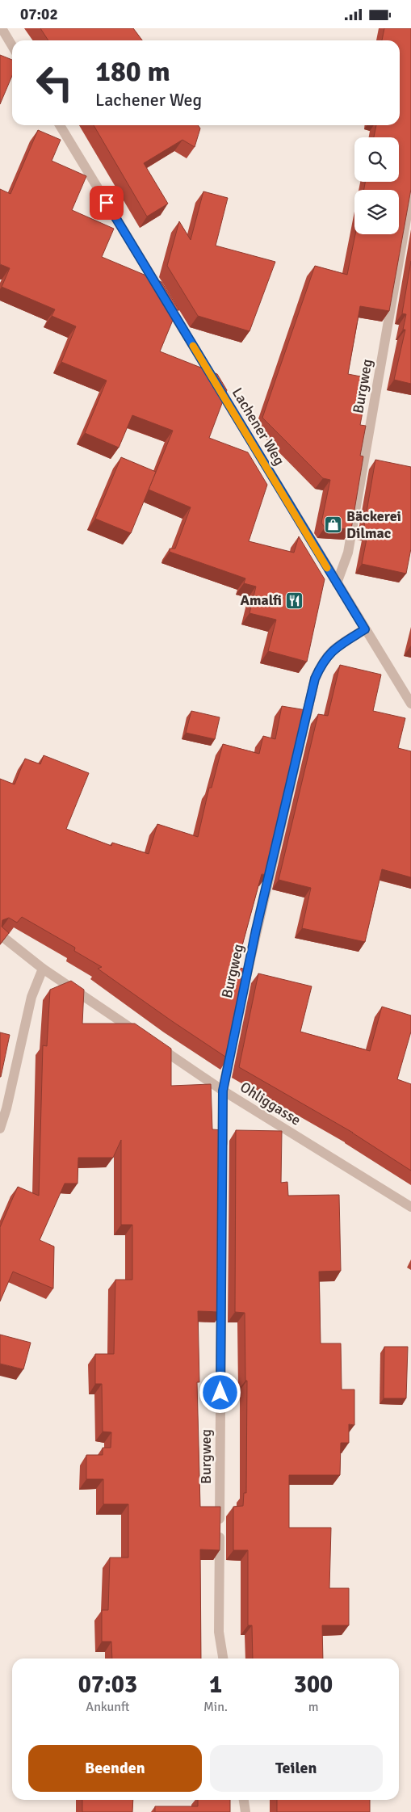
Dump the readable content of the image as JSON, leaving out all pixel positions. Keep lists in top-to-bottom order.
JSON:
{
  "streets": {
    "street": ["Burgweg", "Lachener Weg", "Ohliggasse"]
  },
  "crossings": [
    ["Burgweg", "Lachener Weg"],
    ["Burgweg", "Ohliggasse"]
  ],
  "places": {
    "shop": ["Bäckerei Dilmac"],
    "restaurant": ["Amalfi"]
  },
  "page": {
    "status": "07:02",
    "turn": ["180 m", "Lachener Weg"],
    "eta": [
      "07:03",
      "Ankunft",
      "1",
      "Min.",
      "300",
      "m"
    ],
    "buttons": ["Beenden", "Teilen"]
  }
}
